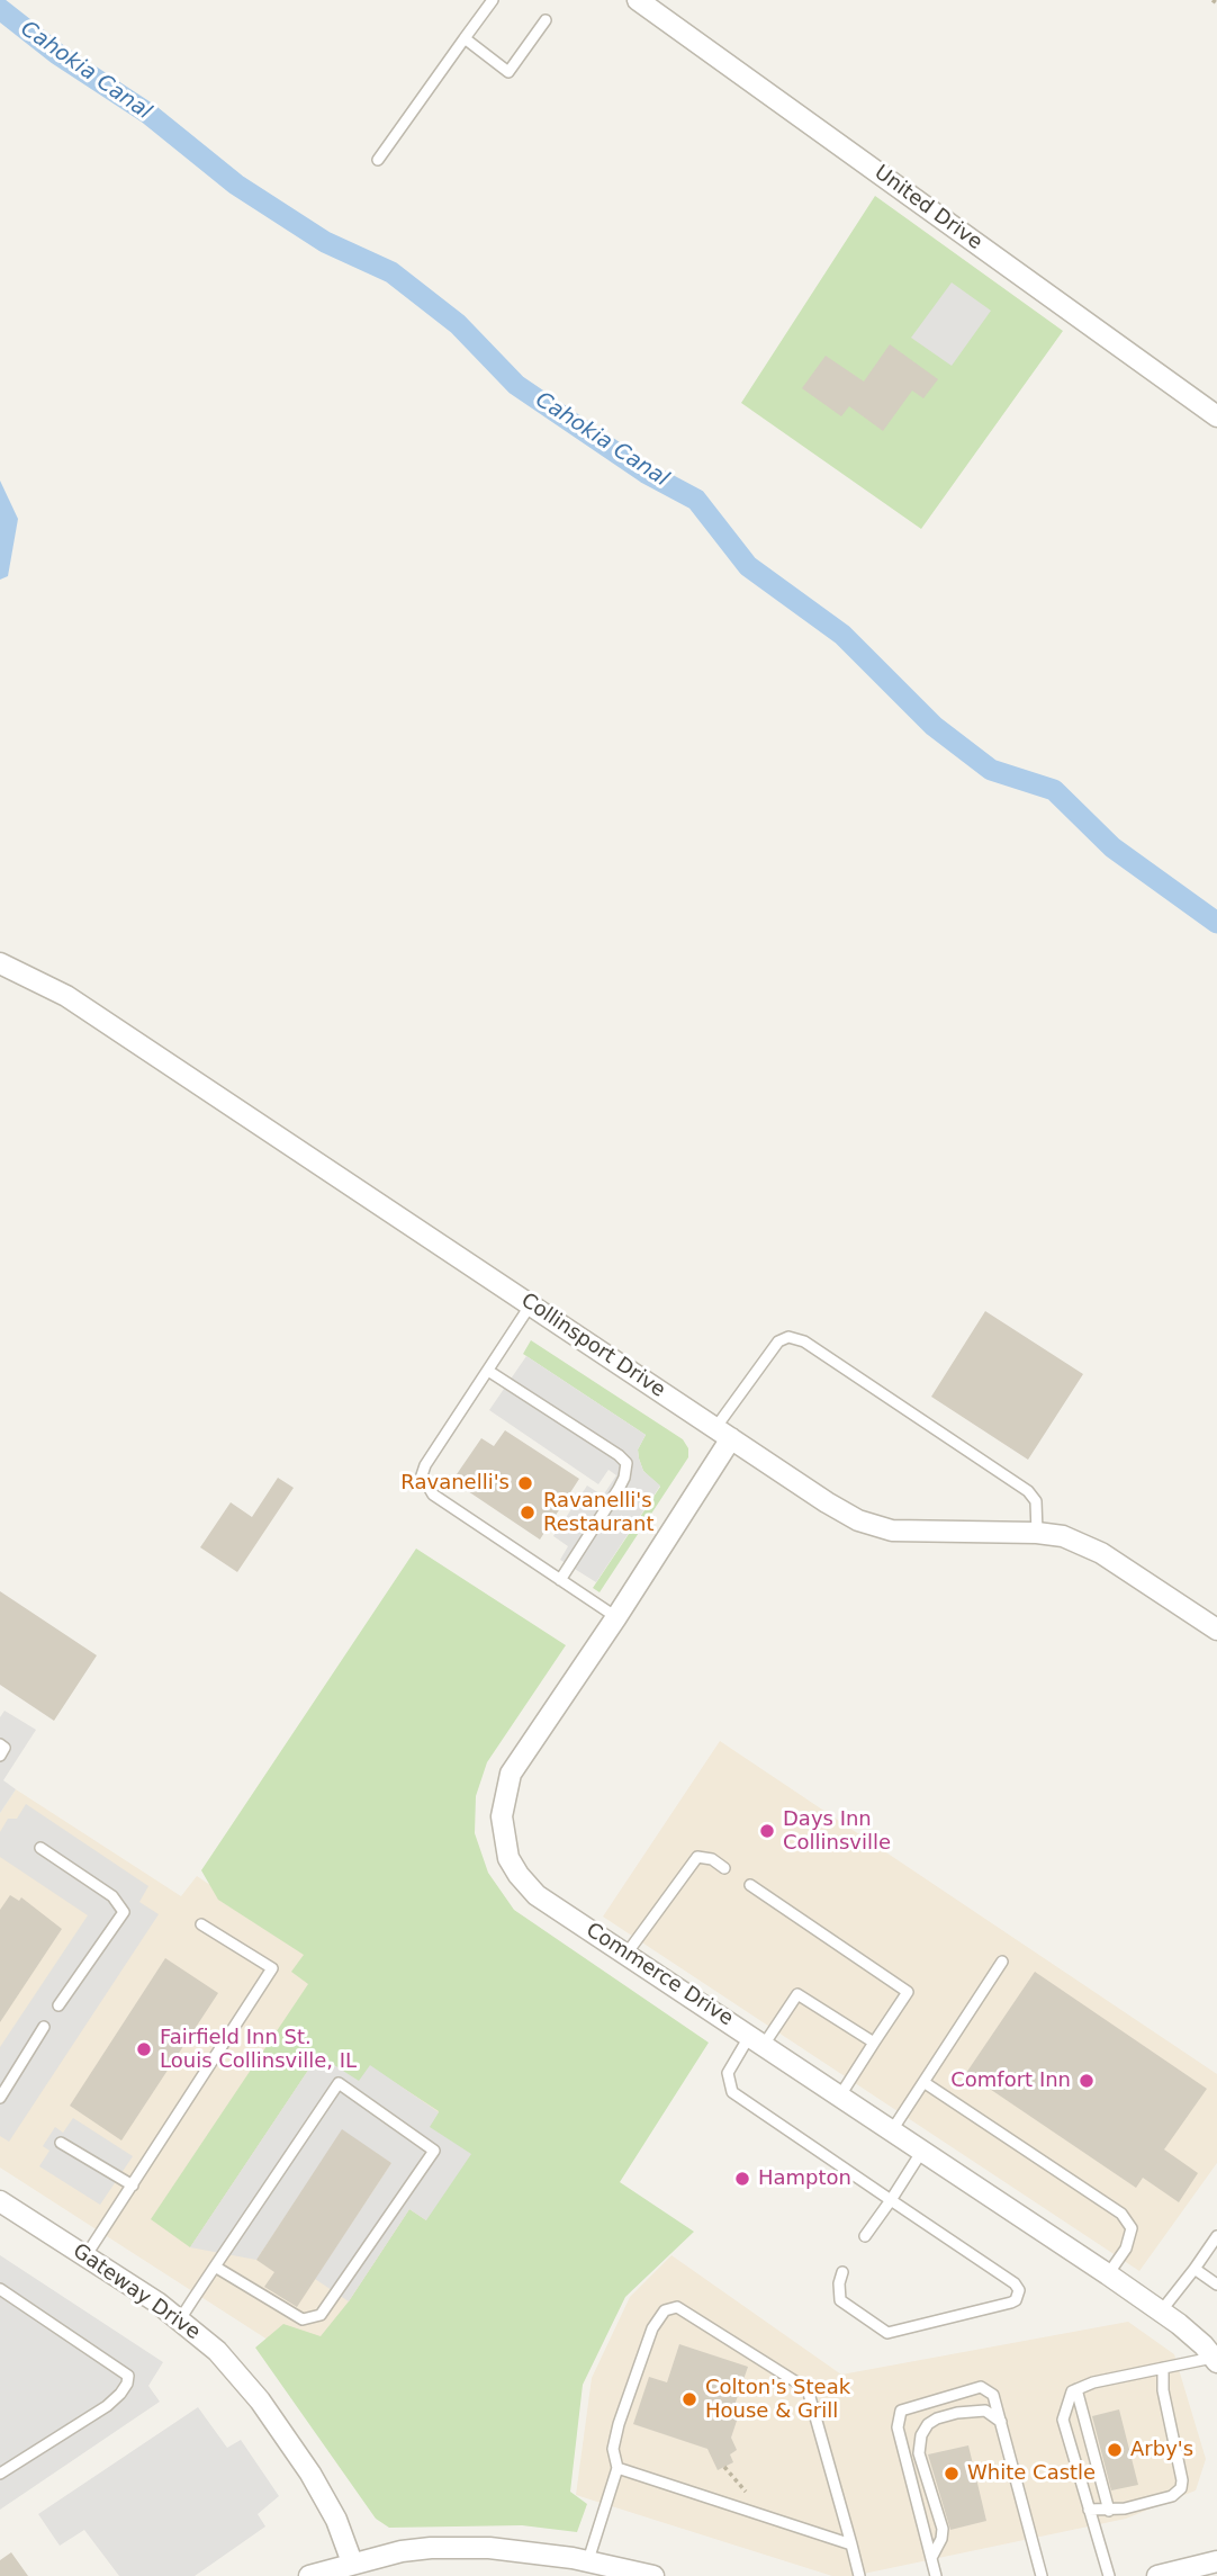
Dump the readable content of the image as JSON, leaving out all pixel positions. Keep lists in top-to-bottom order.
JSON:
{
  "streets": {
    "street": [
      "United Drive",
      "Collinsport Drive",
      "Commerce Drive",
      "Gateway Drive"
    ]
  },
  "crossings": [
    ["Collinsport Drive", "Commerce Drive"]
  ],
  "water": ["Cahokia Canal"],
  "places": [
    "Ravanelli's",
    "Ravanelli's Restaurant",
    "Days Inn Collinsville",
    "Fairfield Inn St. Louis Collinsville, IL",
    "Comfort Inn",
    "Hampton",
    "Colton's Steak House & Grill",
    "Arby's",
    "White Castle"
  ]
}
